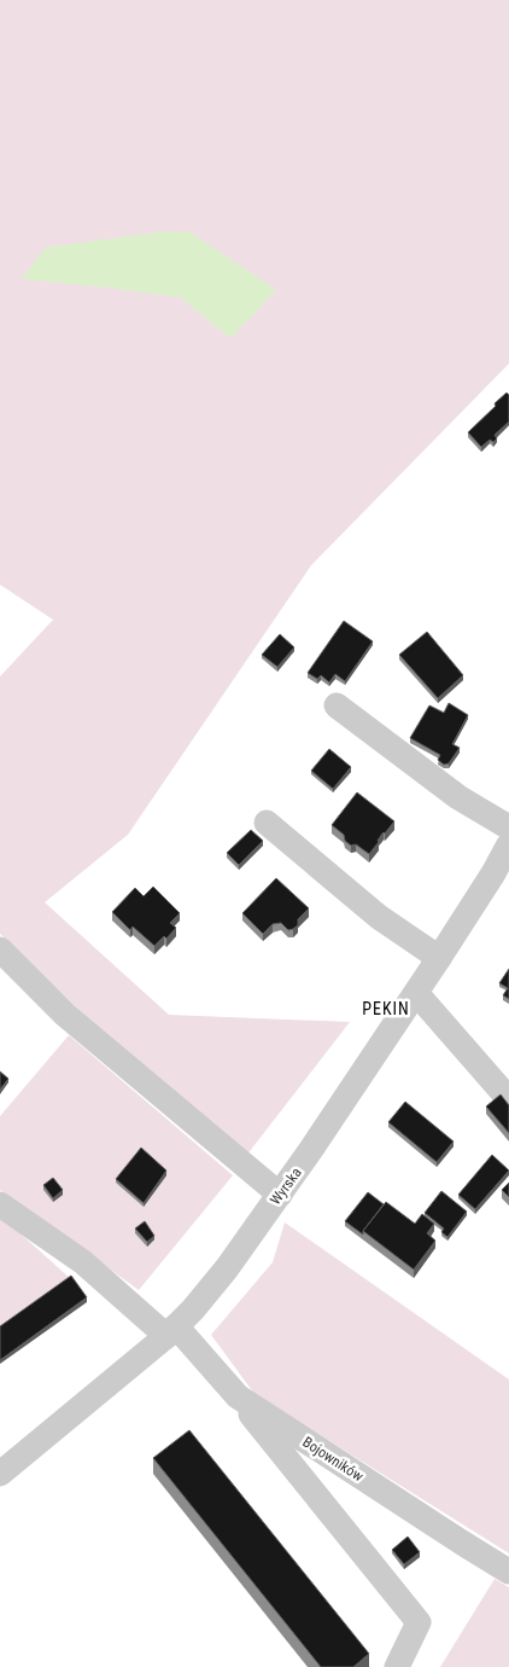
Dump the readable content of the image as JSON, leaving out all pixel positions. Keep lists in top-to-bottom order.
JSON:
{
  "streets": {
    "street": ["Wyrska", "Bojowników"]
  },
  "crossings": [
    ["Wyrska", "Bojowników"]
  ],
  "districts": ["PEKIN"]
}
